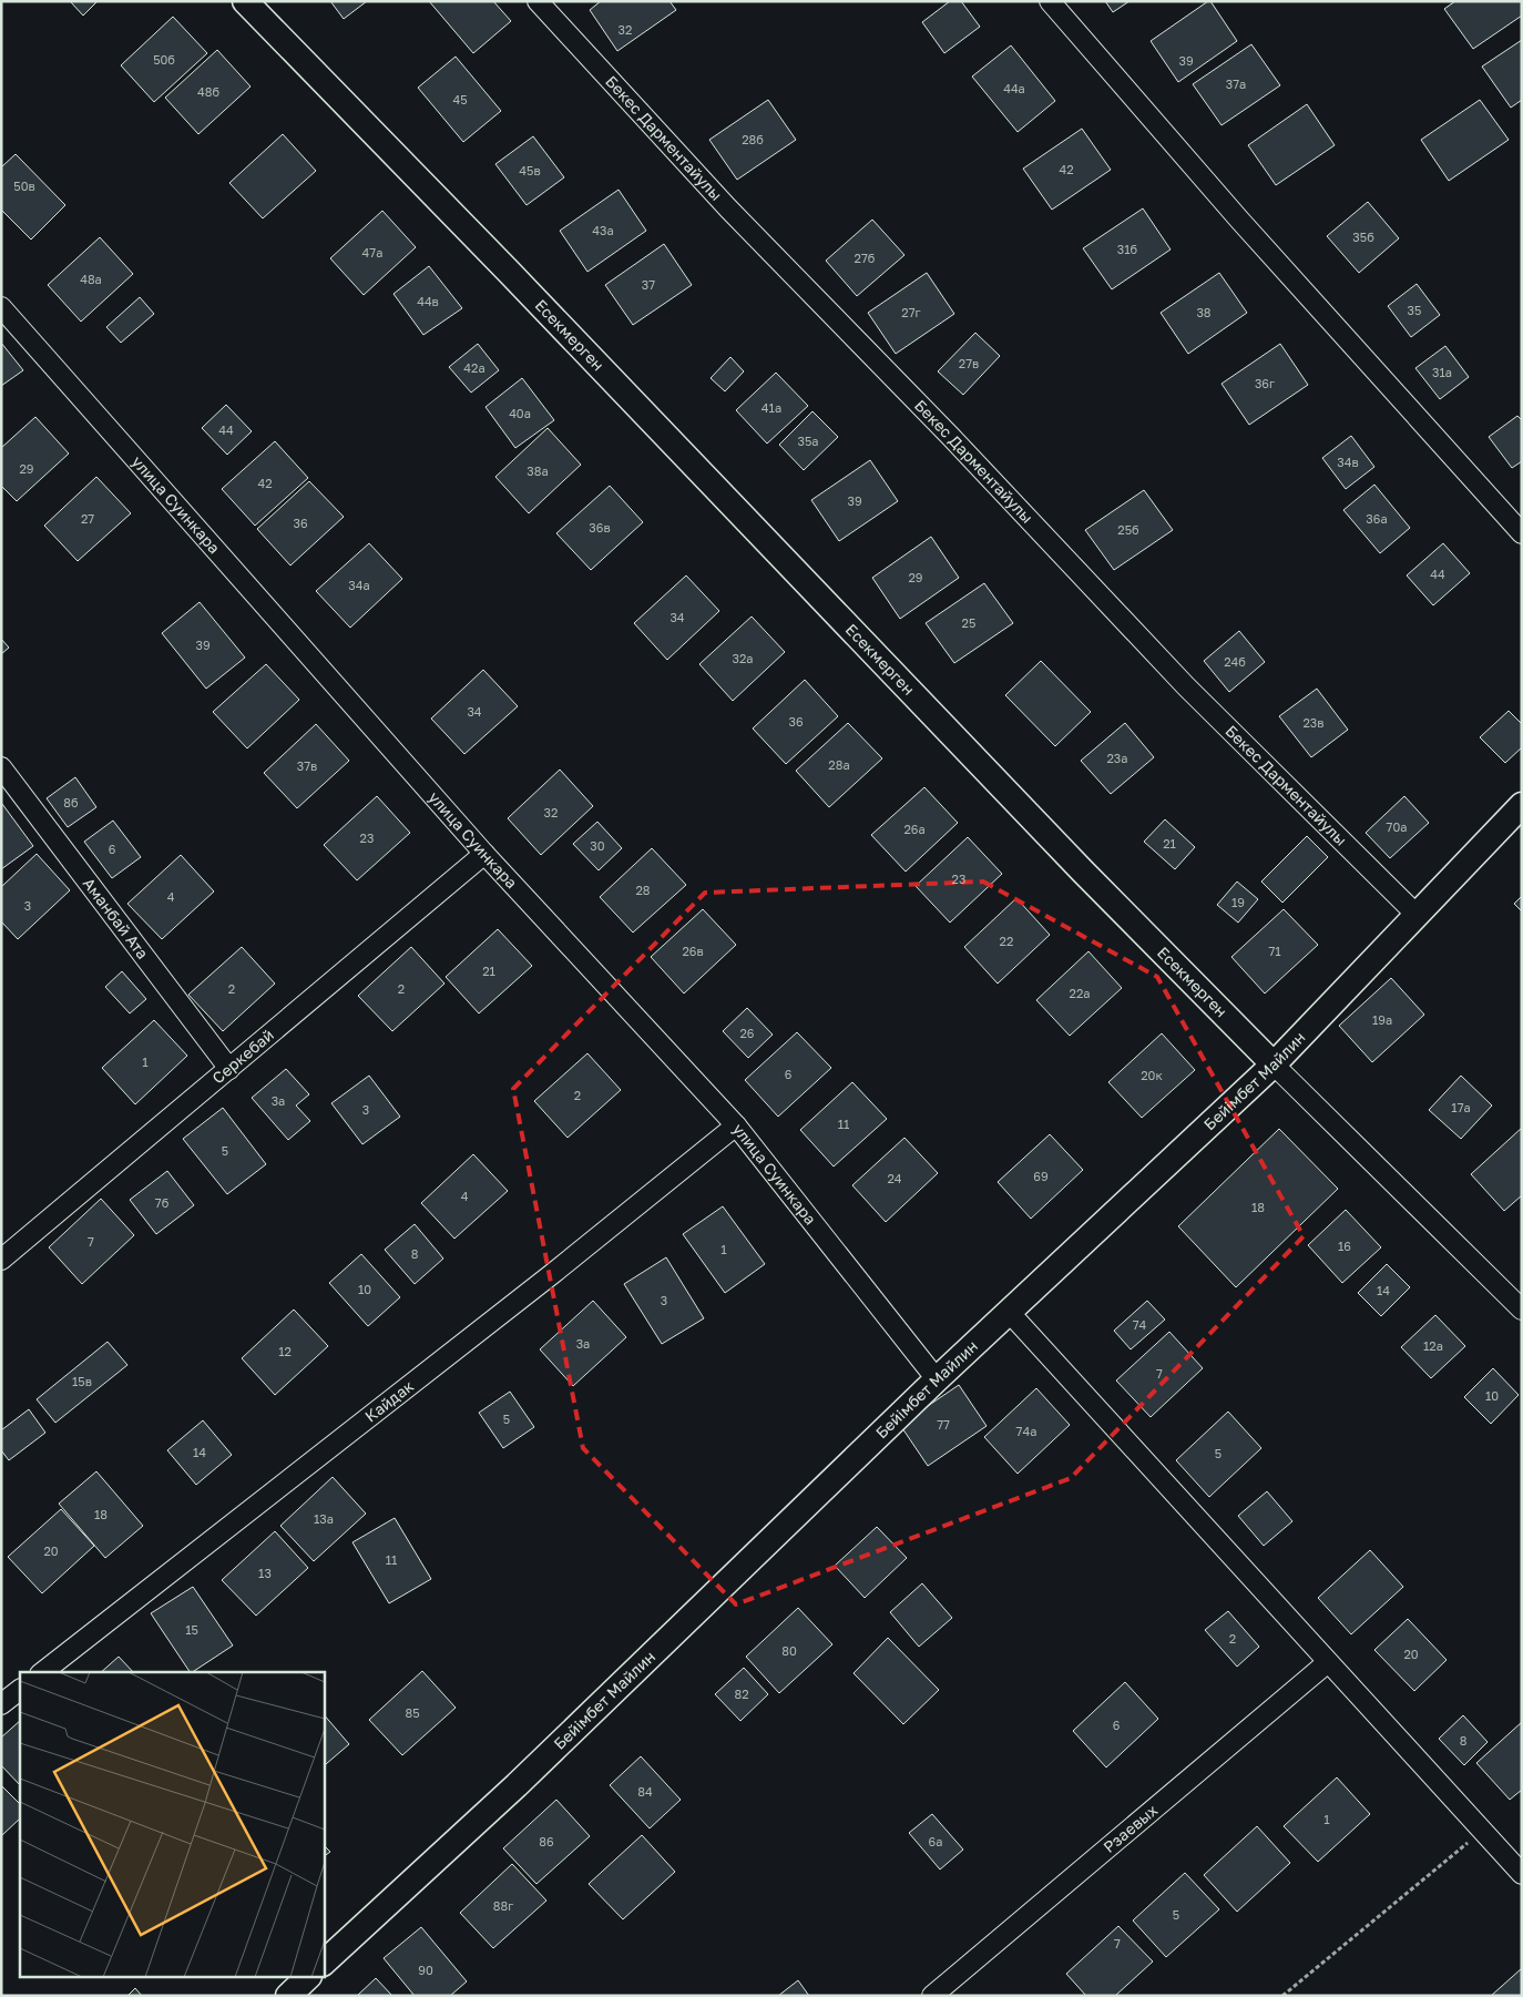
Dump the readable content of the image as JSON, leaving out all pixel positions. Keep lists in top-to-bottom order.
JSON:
{
  "streets": {
    "street": [
      "Бекес Дарментайулы",
      "Eсекмерген",
      "улица Суинкара",
      "Аманбай Ата",
      "Серкебай",
      "Бейімбет Майлин",
      "Кайдак",
      "Рзаевых"
    ]
  },
  "crossings": [
    ["Бекес Дарментайулы", "Бейімбет Майлин"],
    ["Eсекмерген", "Бейімбет Майлин"],
    ["улица Суинкара", "Серкебай"],
    ["улица Суинкара", "Бейімбет Майлин"],
    ["улица Суинкара", "Кайдак"],
    ["Аманбай Ата", "Серкебай"]
  ],
  "house_numbers": [
    "32",
    "50б",
    "39",
    "37а",
    "44а",
    "48б",
    "45",
    "28б",
    "42",
    "45в",
    "50в",
    "43а",
    "35б",
    "31б",
    "47а",
    "27б",
    "48а",
    "37",
    "44в",
    "35",
    "27г",
    "38",
    "27в",
    "42а",
    "31а",
    "36г",
    "41а",
    "40а",
    "44",
    "35а",
    "34в",
    "29",
    "38а",
    "42",
    "39",
    "27",
    "36а",
    "36",
    "36в",
    "25б",
    "44",
    "29",
    "34а",
    "34",
    "25",
    "39",
    "32а",
    "24б",
    "34",
    "36",
    "23в",
    "23а",
    "28а",
    "37в",
    "8б",
    "32",
    "70а",
    "26а",
    "23",
    "21",
    "30",
    "6",
    "23",
    "28",
    "4",
    "19",
    "3",
    "22",
    "26в",
    "71",
    "21",
    "2",
    "2",
    "22а",
    "19а",
    "26",
    "1",
    "6",
    "20к",
    "2",
    "3а",
    "17а",
    "3",
    "11",
    "5",
    "69",
    "24",
    "4",
    "7б",
    "18",
    "7",
    "16",
    "1",
    "8",
    "10",
    "14",
    "3",
    "74",
    "3а",
    "12а",
    "12",
    "7",
    "15в",
    "10",
    "5",
    "77",
    "74а",
    "14",
    "5",
    "18",
    "13а",
    "20",
    "11",
    "13",
    "15",
    "2",
    "80",
    "20",
    "82",
    "85",
    "6",
    "8",
    "84",
    "1",
    "86",
    "6а",
    "88г",
    "5",
    "7",
    "90"
  ]
}
